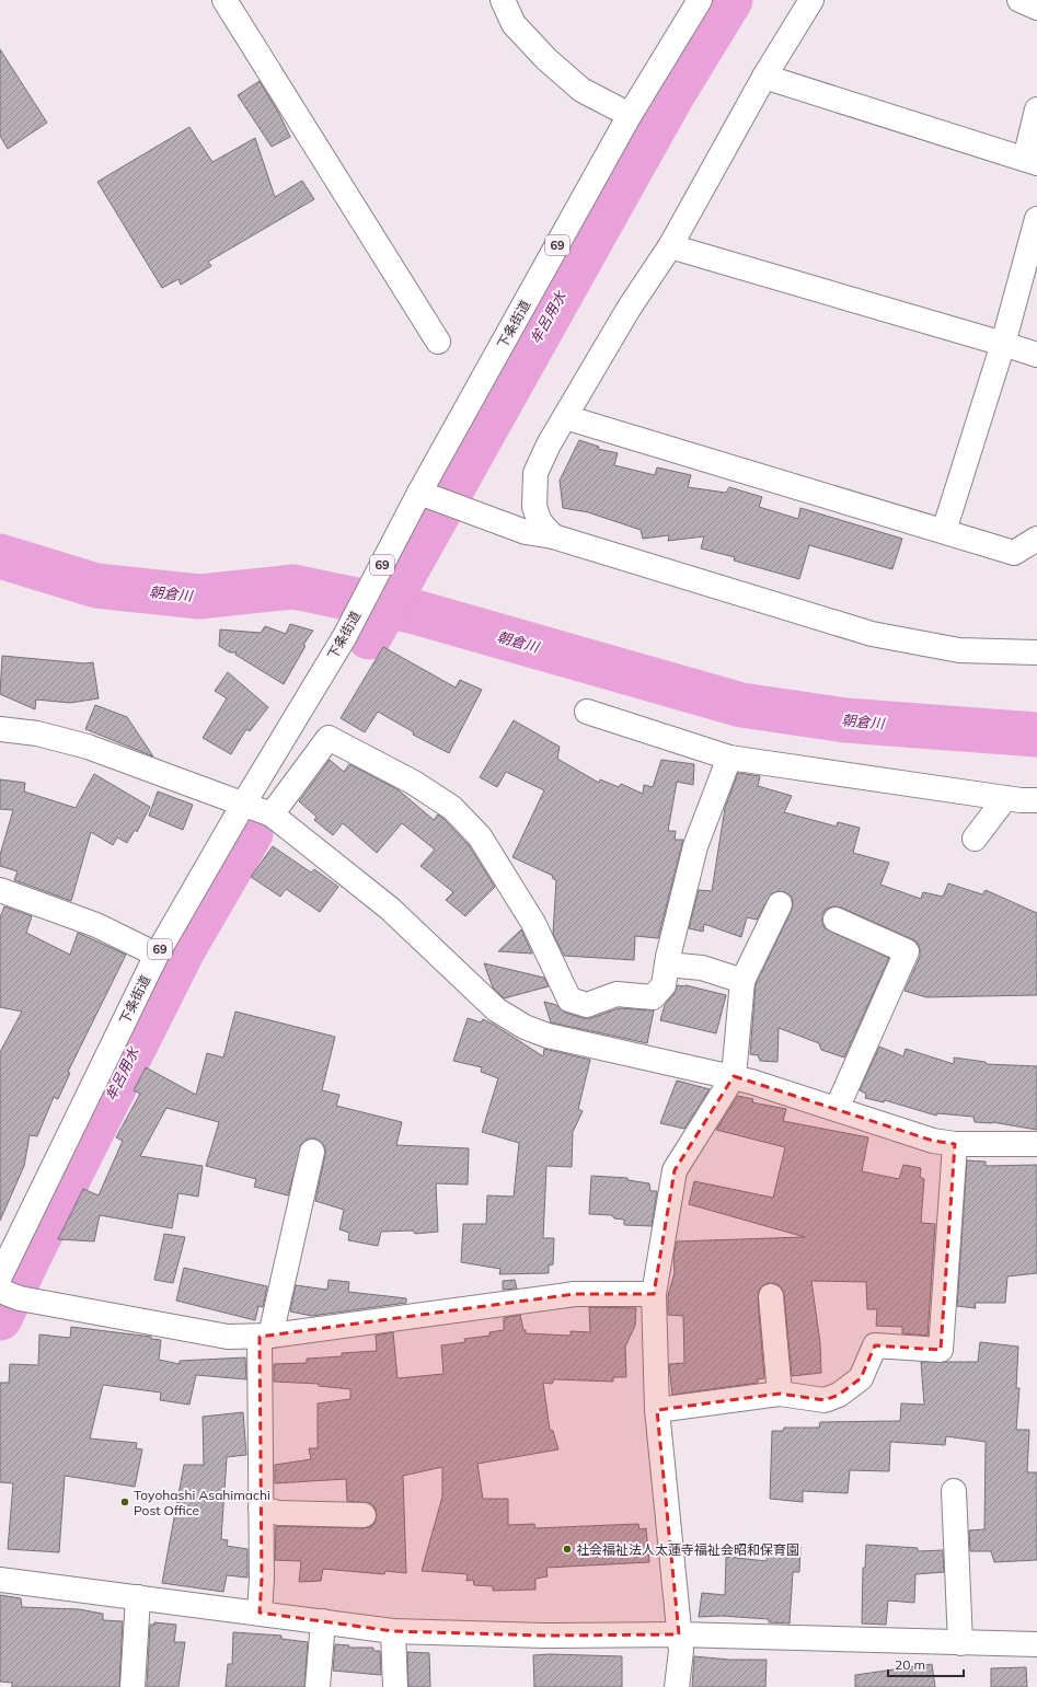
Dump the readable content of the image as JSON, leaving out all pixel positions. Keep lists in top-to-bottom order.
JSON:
{
  "streets": {
    "street": ["69", "下条街道"]
  },
  "water": ["牟呂用水", "朝倉川"],
  "places": ["Toyohashi Asahimachi Post Office", "社会福祉法人太蓮寺福祉会昭和保育園"],
  "scale_bar": "20 m"
}
